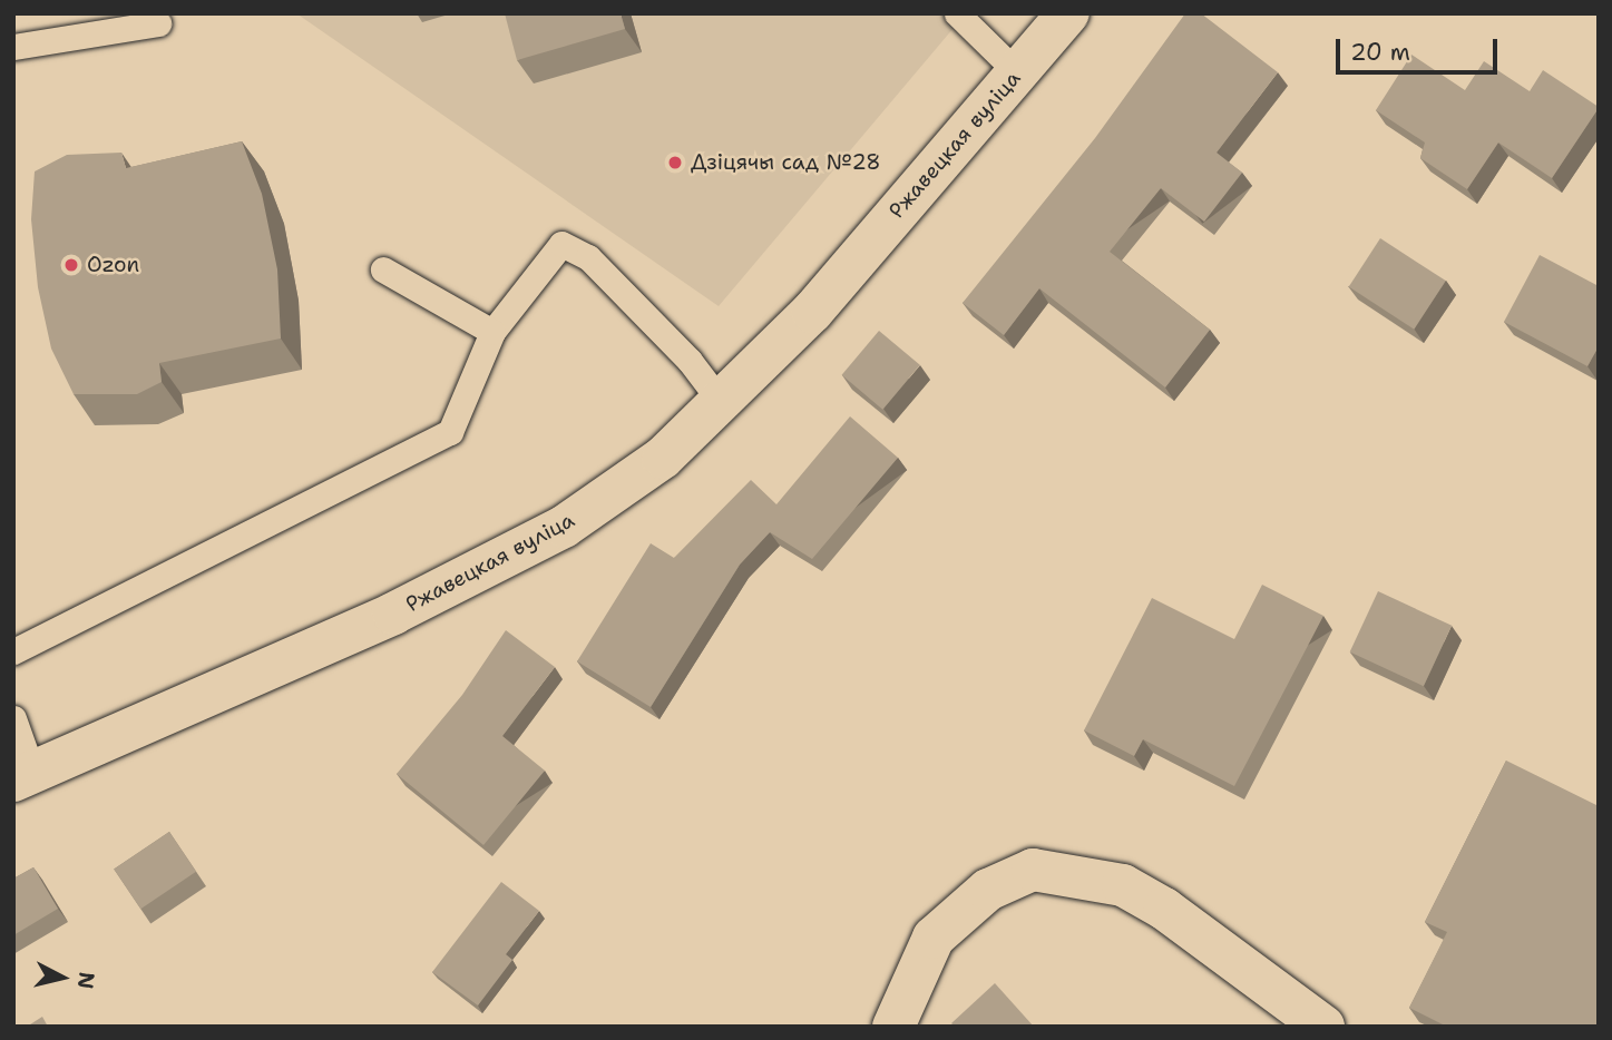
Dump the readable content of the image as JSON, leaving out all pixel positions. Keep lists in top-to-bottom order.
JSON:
{
  "streets": {
    "street": ["Ржавецкая вуліца"]
  },
  "places": ["Дзіцячы сад №28", "Ozon"],
  "scale_bar": "20 m",
  "north": "right"
}
